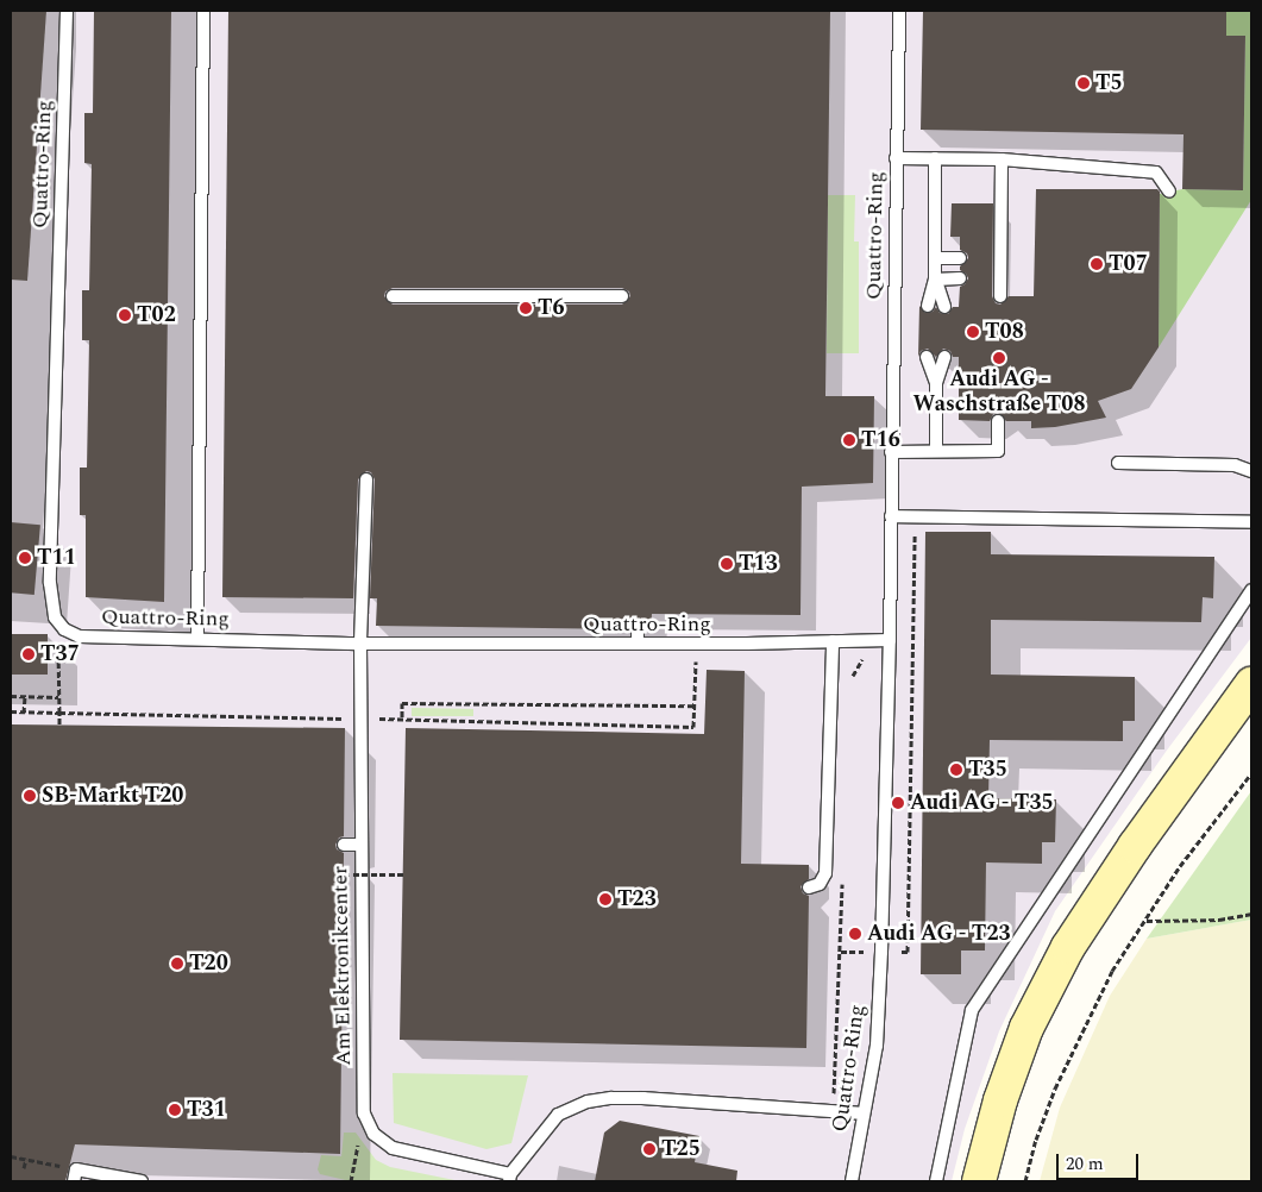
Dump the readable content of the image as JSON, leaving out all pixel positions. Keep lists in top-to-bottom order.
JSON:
{
  "streets": {
    "lane": ["Quattro-Ring", "Am Elektronikcenter"]
  },
  "crossings": [
    ["Quattro-Ring", "Am Elektronikcenter"]
  ],
  "places": [
    "T5",
    "T07",
    "T6",
    "T02",
    "T08",
    "Audi AG - Waschstraße T08",
    "T16",
    "T11",
    "T13",
    "T37",
    "T35",
    "SB-Markt T20",
    "Audi AG - T35",
    "T23",
    "Audi AG - T23",
    "T20",
    "T31",
    "T25"
  ],
  "scale_bar": "20 m"
}
